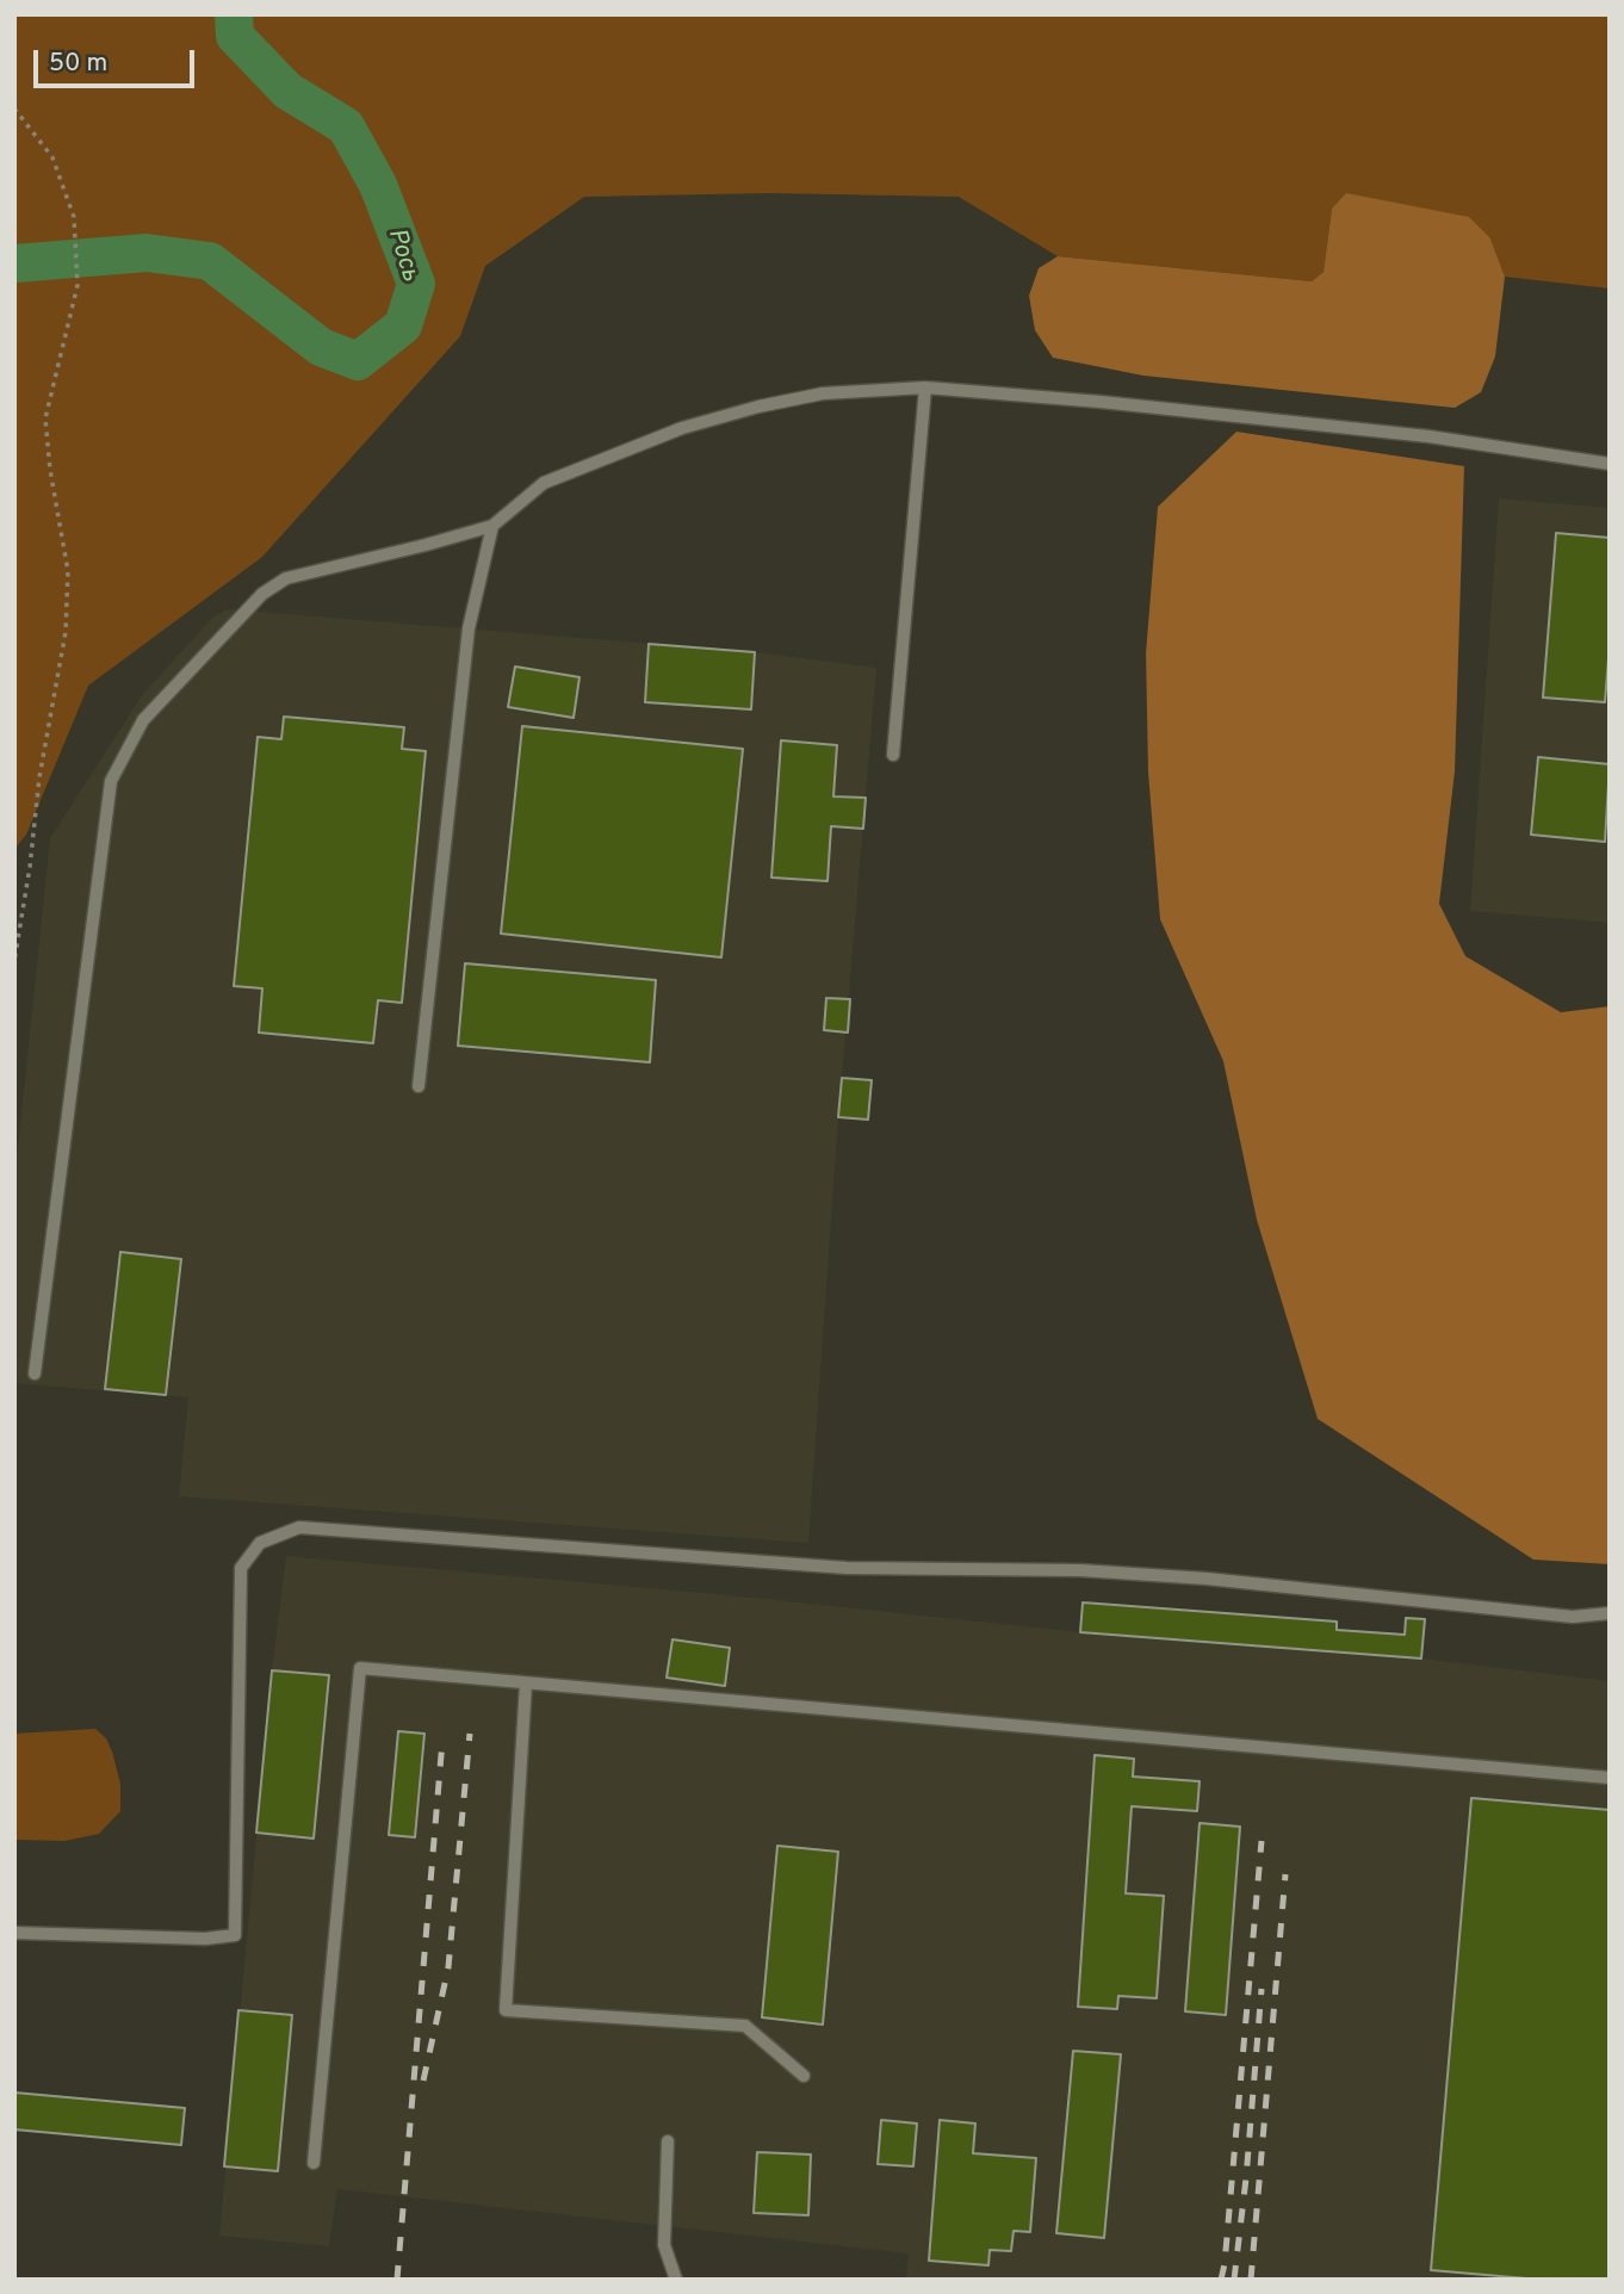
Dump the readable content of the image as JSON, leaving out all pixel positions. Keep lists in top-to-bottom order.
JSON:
{
  "water": ["Рось"],
  "scale_bar": "50 m"
}
